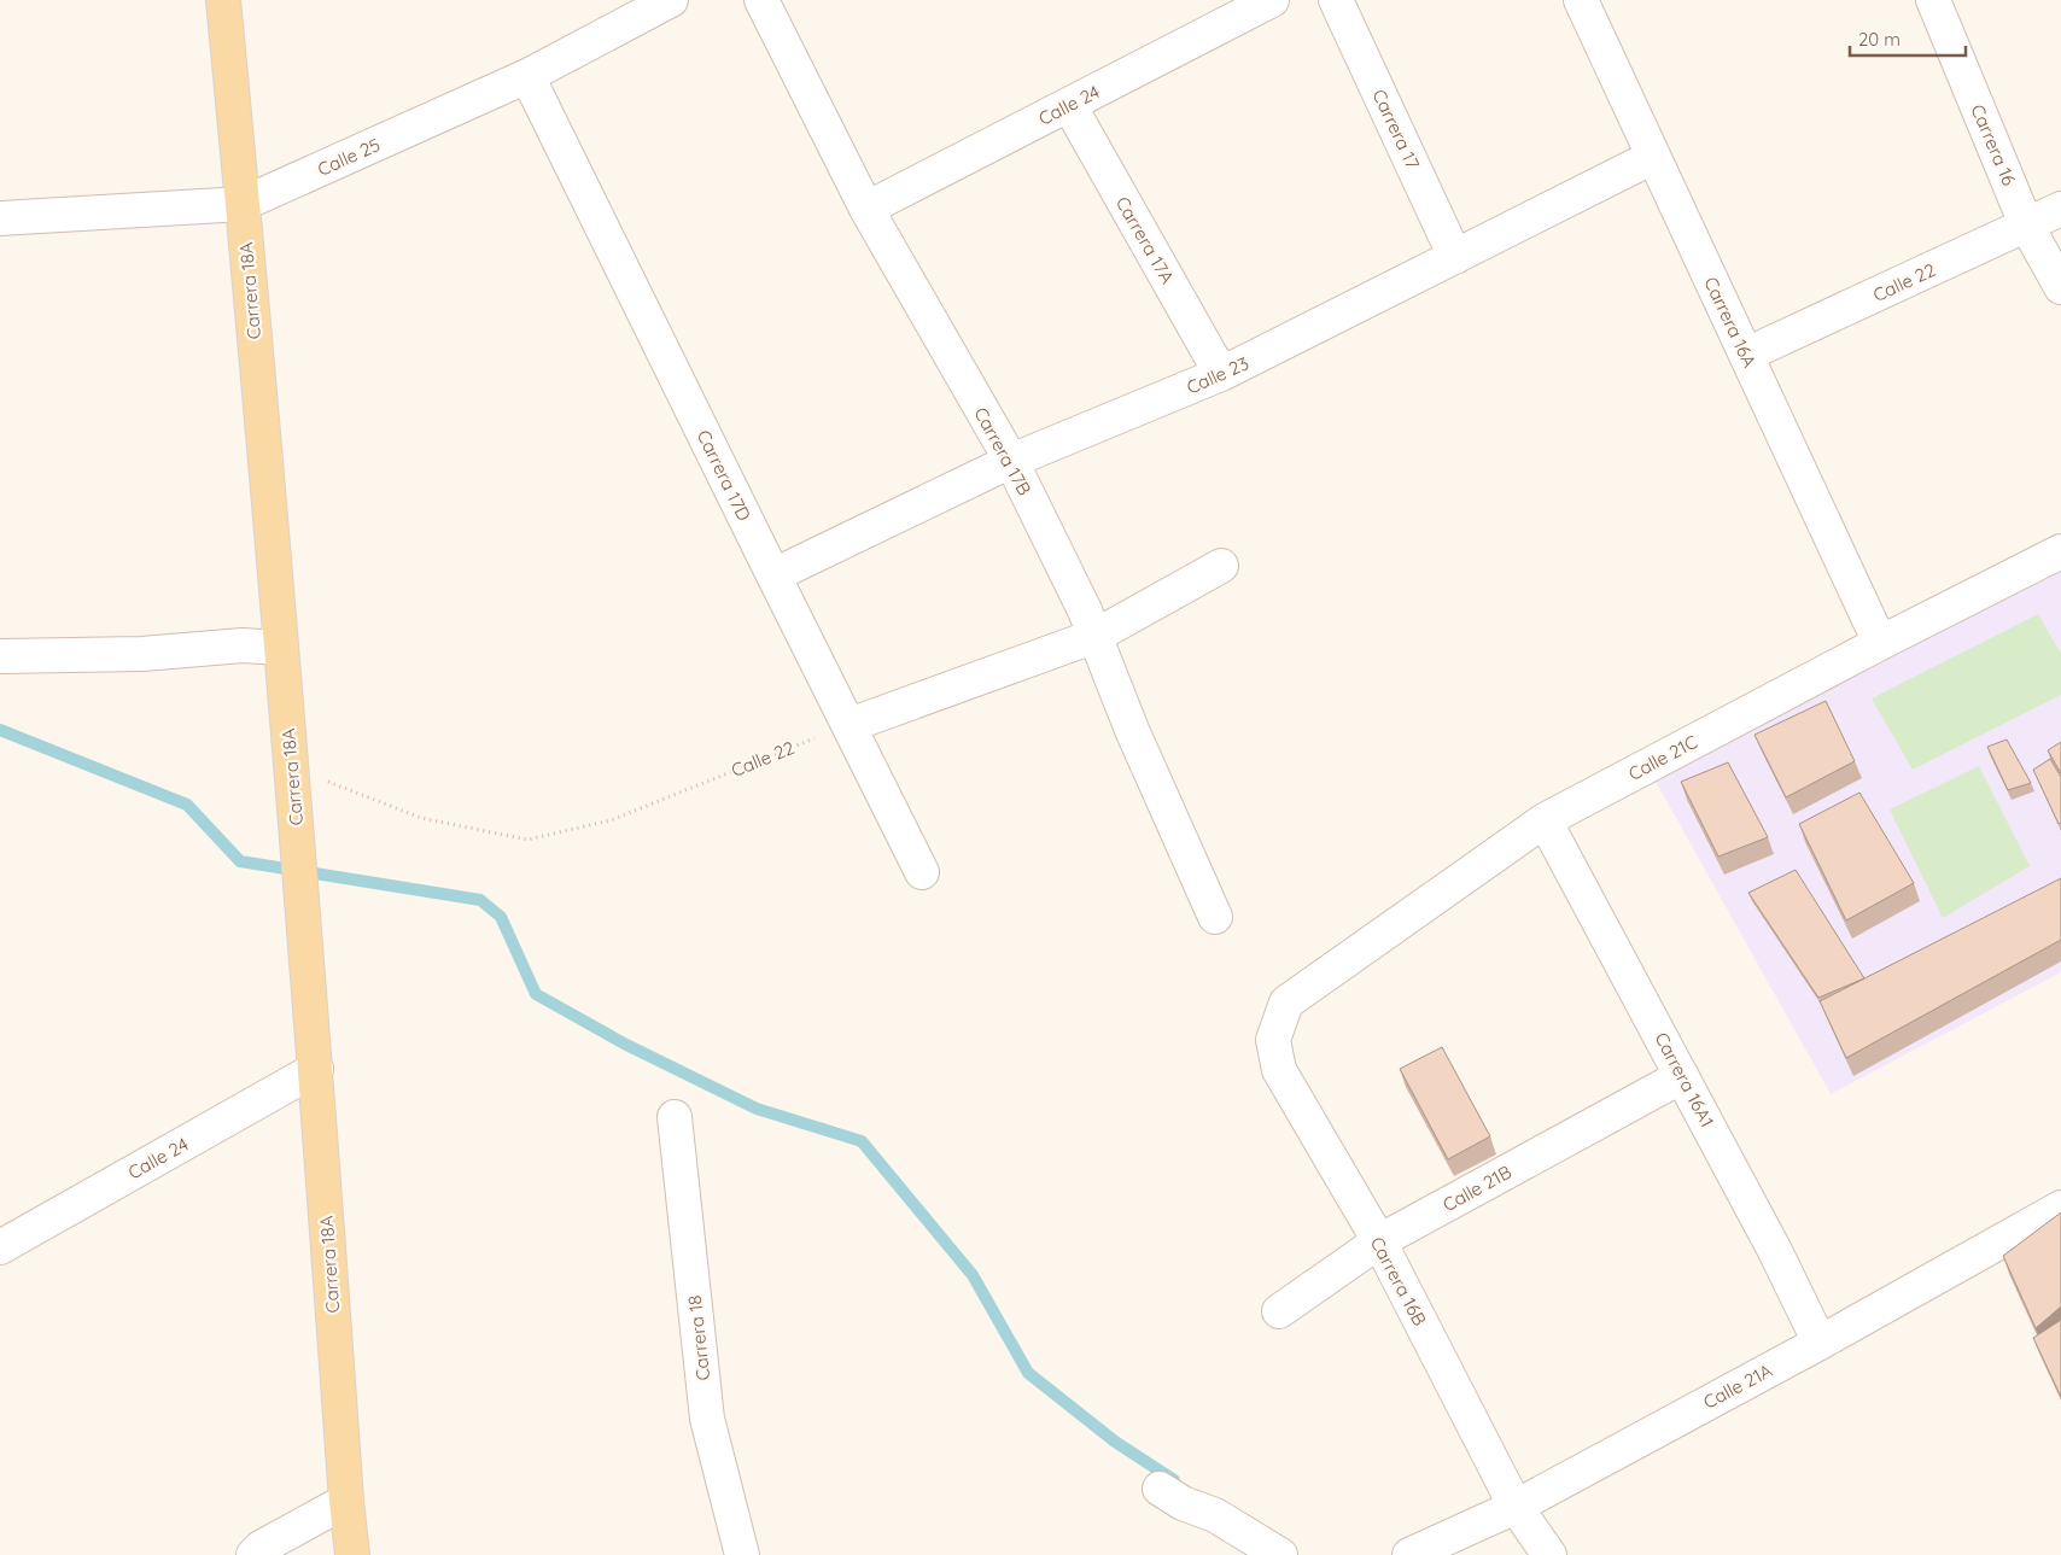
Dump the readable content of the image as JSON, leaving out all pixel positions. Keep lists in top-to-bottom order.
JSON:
{
  "streets": {
    "main road": ["Carrera 18A"],
    "street": [
      "Calle 24",
      "Carrera 17",
      "Carrera 16",
      "Calle 25",
      "Carrera 17A",
      "Calle 22",
      "Carrera 16A",
      "Calle 23",
      "Carrera 17B",
      "Carrera 17D",
      "Calle 21C",
      "Carrera 16A1",
      "Calle 21B",
      "Carrera 16B",
      "Carrera 18",
      "Calle 21A"
    ]
  },
  "crossings": [
    ["Calle 24", "Carrera 17A"],
    ["Calle 24", "Carrera 18A"],
    ["Calle 24", "Carrera 17B"],
    ["Carrera 17", "Calle 23"],
    ["Carrera 16", "Calle 22"],
    ["Calle 25", "Carrera 18A"],
    ["Calle 25", "Carrera 17D"],
    ["Carrera 17A", "Calle 23"],
    ["Calle 22", "Carrera 18A"],
    ["Calle 22", "Carrera 16A"],
    ["Calle 22", "Carrera 17D"],
    ["Carrera 16A", "Calle 23"],
    ["Carrera 16A", "Calle 21C"],
    ["Calle 23", "Carrera 17B"],
    ["Calle 23", "Carrera 17D"],
    ["Calle 21C", "Carrera 16A1"],
    ["Calle 21C", "Carrera 16B"],
    ["Carrera 16A1", "Calle 21B"],
    ["Carrera 16A1", "Calle 21A"],
    ["Calle 21B", "Carrera 16B"],
    ["Carrera 16B", "Calle 21A"]
  ],
  "scale_bar": "20 m"
}
